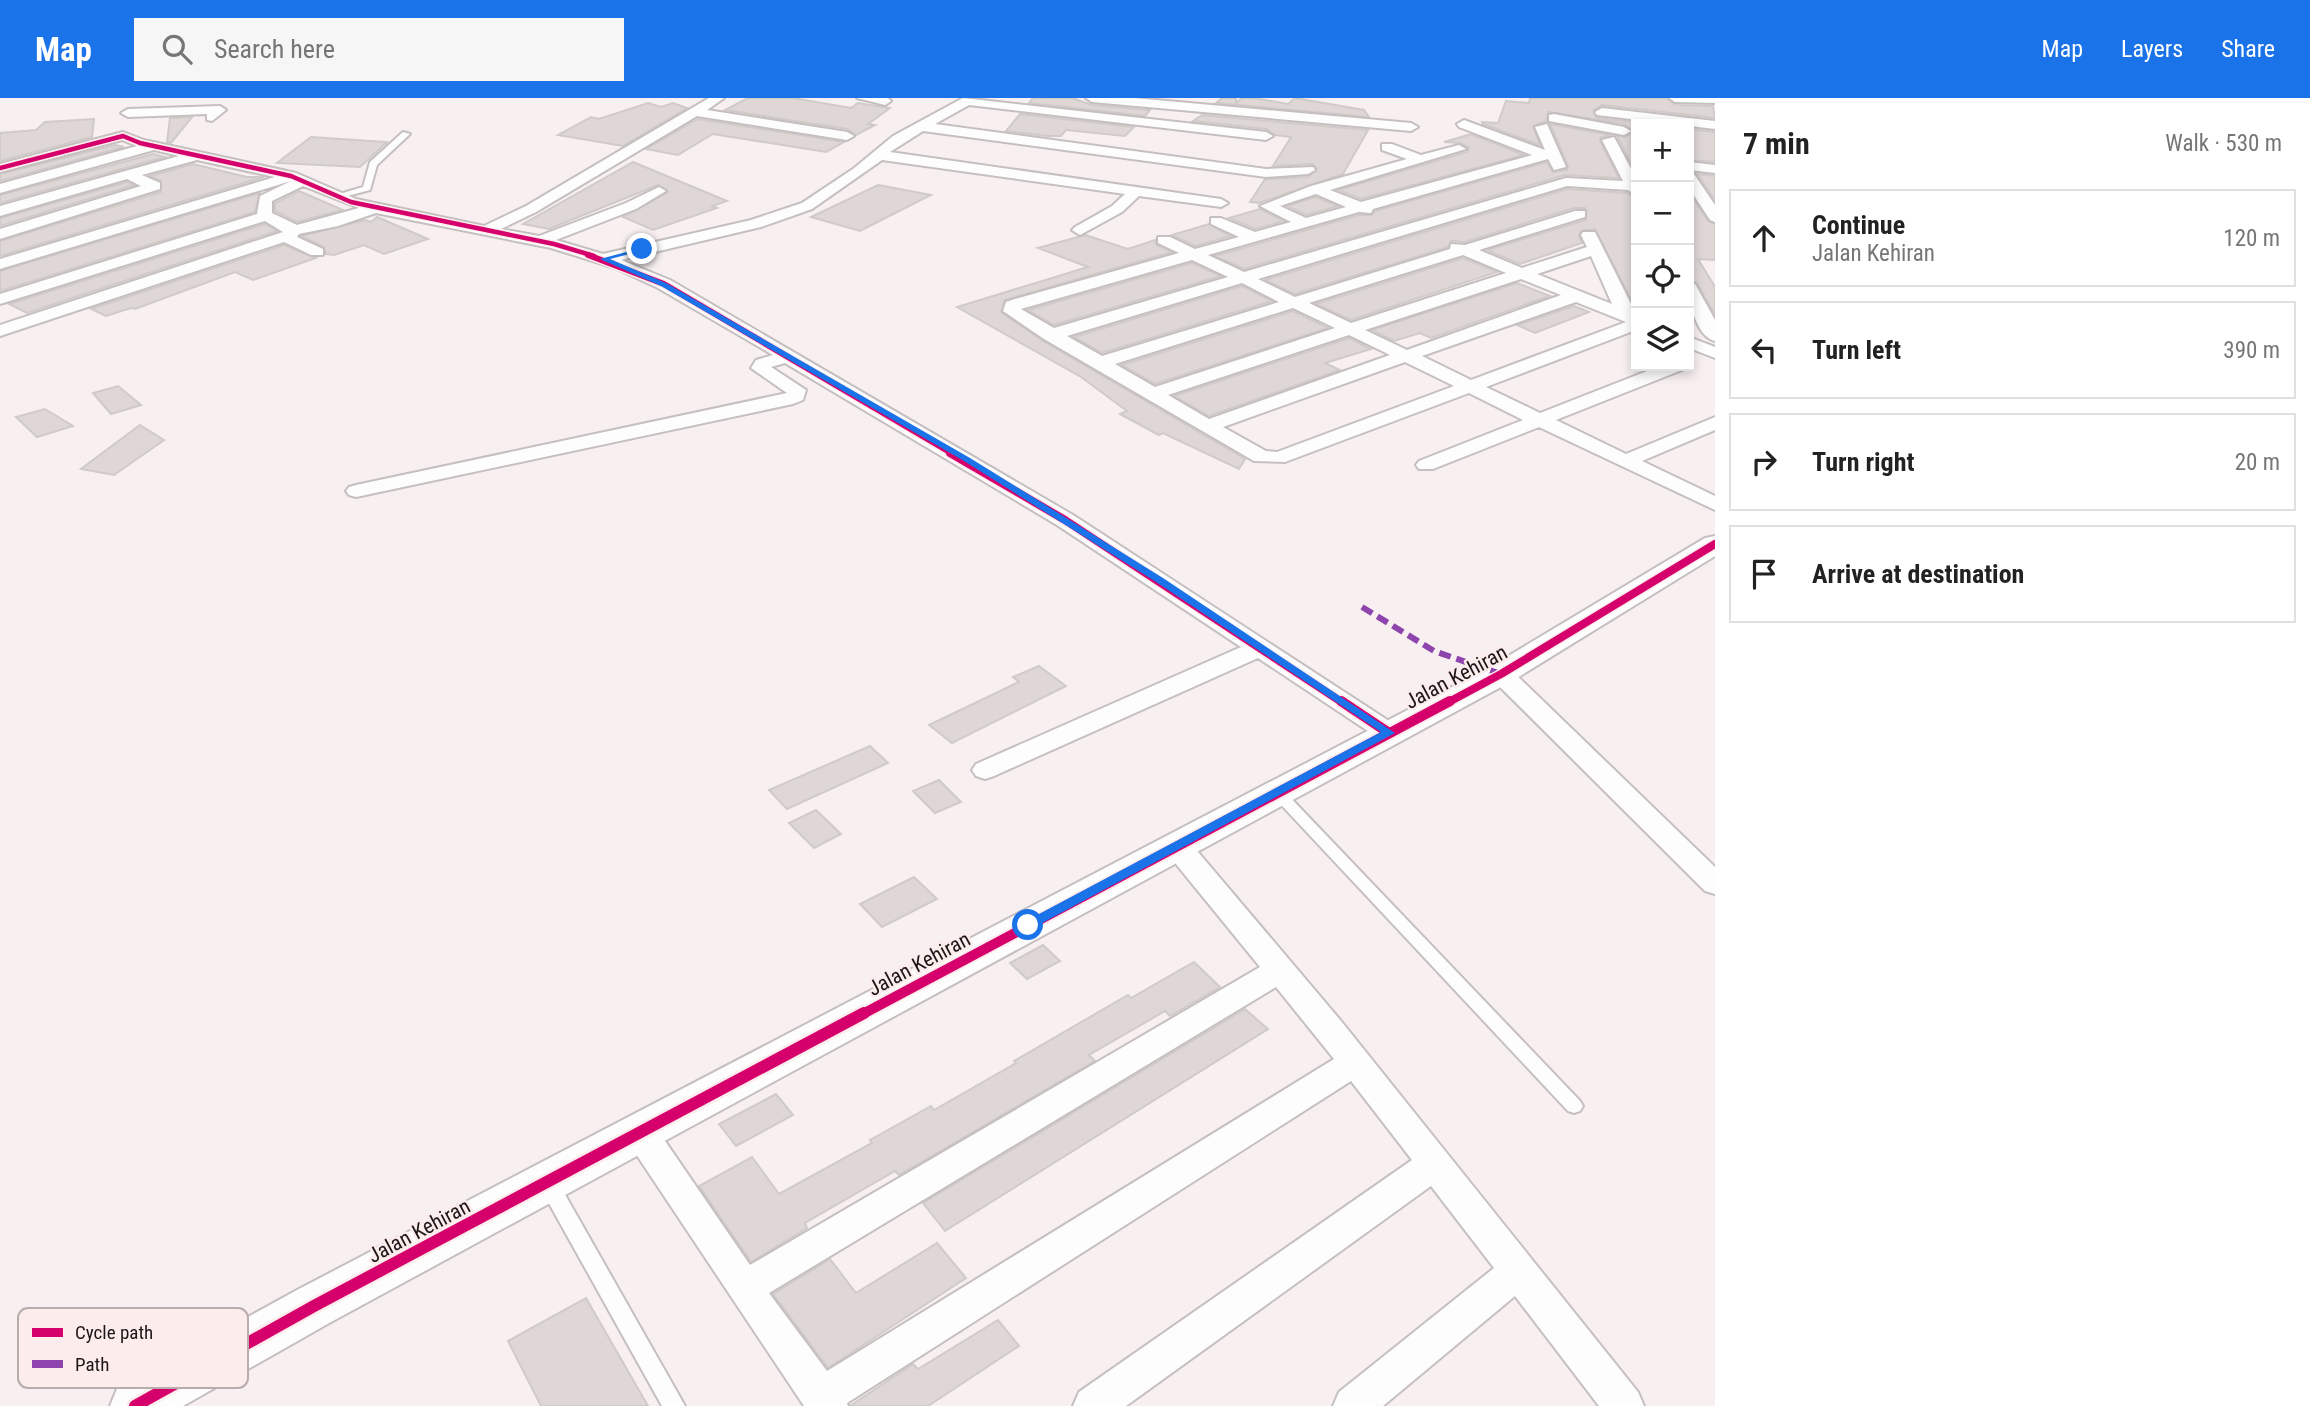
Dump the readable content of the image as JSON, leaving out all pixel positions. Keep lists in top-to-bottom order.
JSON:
{
  "streets": {
    "street": ["Jalan Kehiran"]
  },
  "legend": ["Cycle path", "Path"],
  "page": {
    "header": "Map",
    "search": "Search here",
    "nav": ["Map", "Layers", "Share"],
    "heading": ["7 min", "Walk · 530 m"],
    "map_buttons": ["+", "−"],
    "list": [
      ["Continue", "Jalan Kehiran", "120 m"],
      ["Turn left", "390 m"],
      ["Turn right", "20 m"],
      "Arrive at destination"
    ]
  }
}
